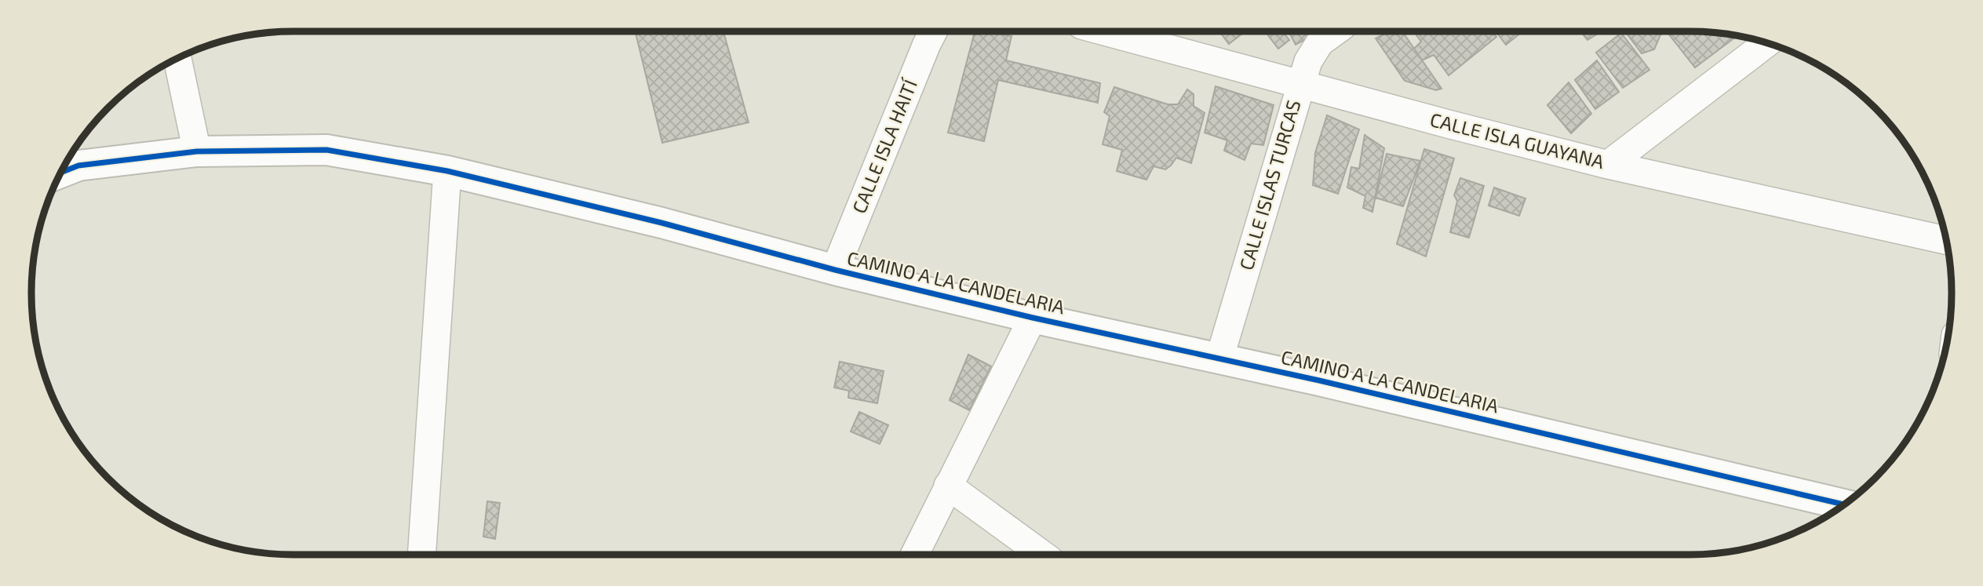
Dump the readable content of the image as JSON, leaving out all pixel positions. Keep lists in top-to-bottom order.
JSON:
{
  "streets": {
    "street": [
      "CALLE ISLA GUAYANA",
      "CALLE ISLA HAITÍ",
      "CALLE ISLAS TURCAS",
      "CAMINO A LA CANDELARIA"
    ]
  },
  "crossings": [
    ["CALLE ISLA GUAYANA", "CALLE ISLAS TURCAS"],
    ["CALLE ISLA HAITÍ", "CAMINO A LA CANDELARIA"],
    ["CALLE ISLAS TURCAS", "CAMINO A LA CANDELARIA"]
  ]
}
